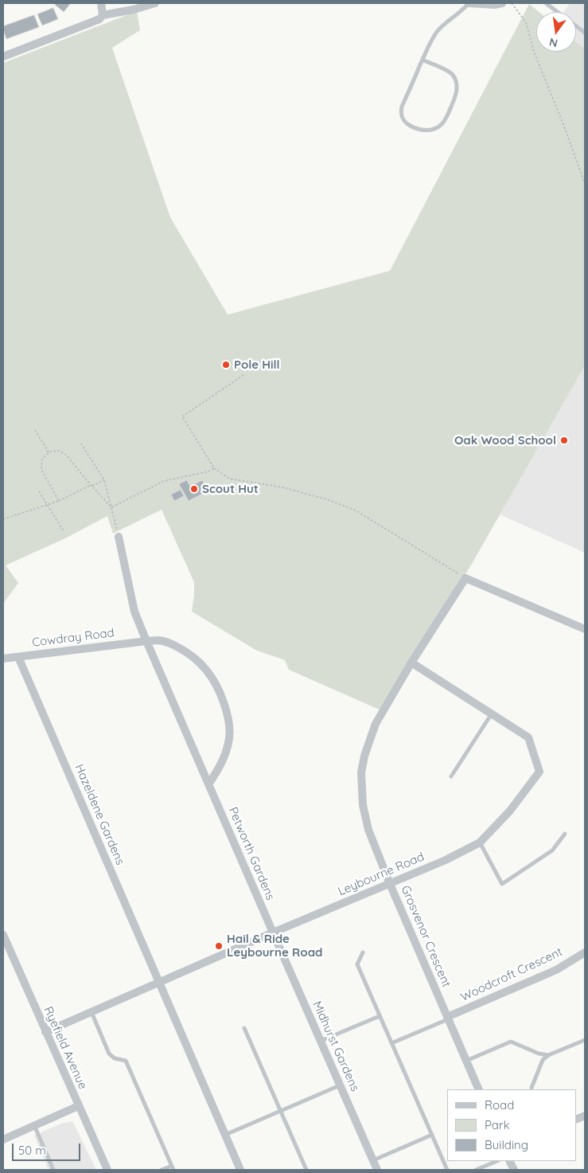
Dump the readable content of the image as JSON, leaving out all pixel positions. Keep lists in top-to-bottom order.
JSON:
{
  "streets": {
    "street": [
      "Cowdray Road",
      "Hazeldene Gardens",
      "Petworth Gardens",
      "Leybourne Road",
      "Grosvenor Crescent",
      "Woodcroft Crescent",
      "Midhurst Gardens",
      "Ryefield Avenue"
    ]
  },
  "crossings": [
    ["Cowdray Road", "Hazeldene Gardens"],
    ["Cowdray Road", "Petworth Gardens"],
    ["Hazeldene Gardens", "Leybourne Road"],
    ["Petworth Gardens", "Leybourne Road"],
    ["Petworth Gardens", "Midhurst Gardens"],
    ["Leybourne Road", "Grosvenor Crescent"],
    ["Leybourne Road", "Midhurst Gardens"],
    ["Leybourne Road", "Ryefield Avenue"],
    ["Grosvenor Crescent", "Woodcroft Crescent"]
  ],
  "places": [
    "Pole Hill",
    "Oak Wood School",
    "Scout Hut",
    "Hail & Ride Leybourne Road"
  ],
  "legend": ["Road", "Park", "Building"],
  "scale_bar": "50 m",
  "north": "bottom"
}
